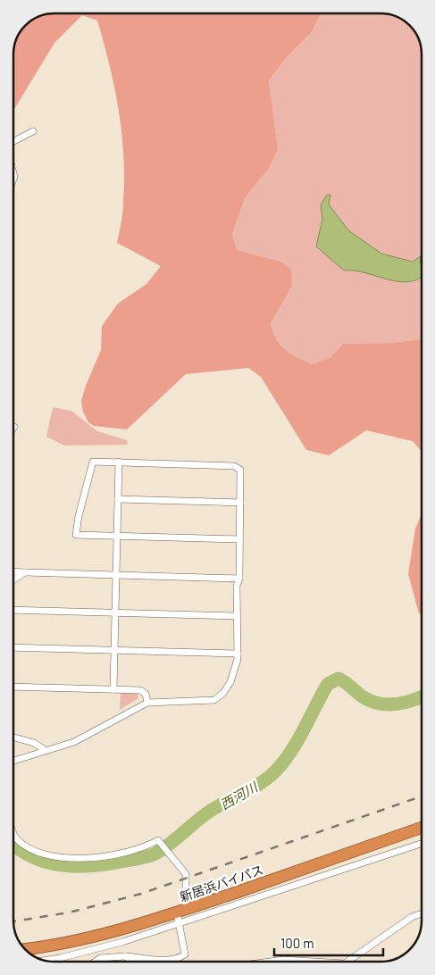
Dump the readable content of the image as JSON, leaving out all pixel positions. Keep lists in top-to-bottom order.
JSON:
{
  "streets": {
    "highway": ["新居浜バイパス"]
  },
  "water": ["西河川"],
  "scale_bar": "100 m"
}
